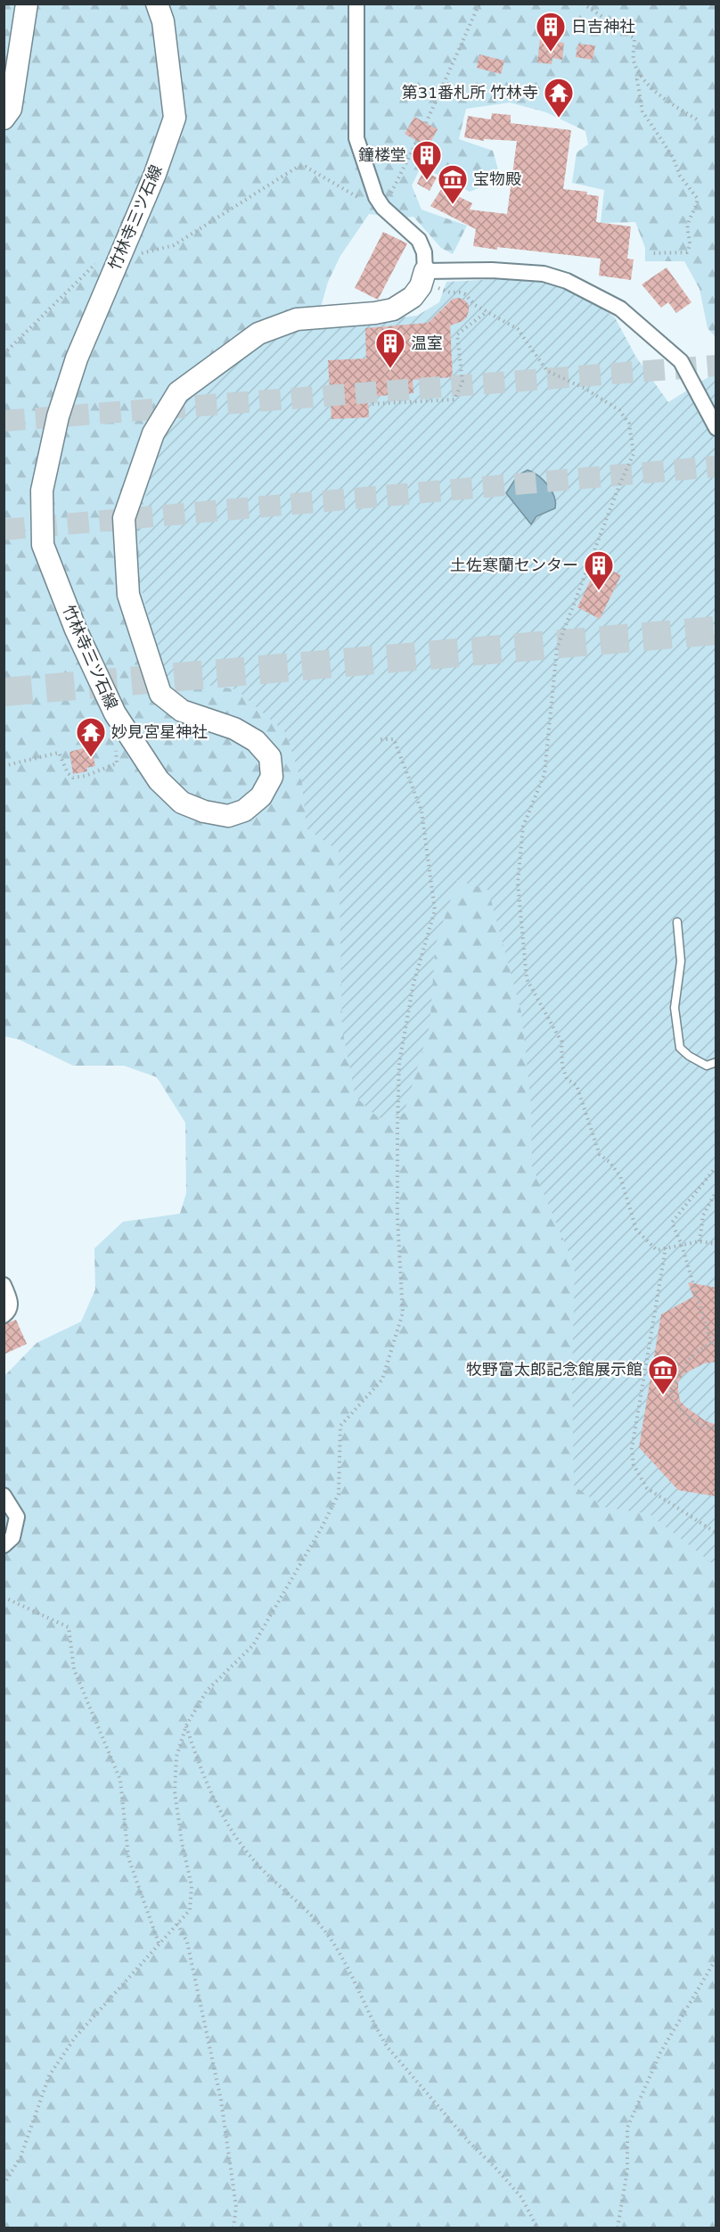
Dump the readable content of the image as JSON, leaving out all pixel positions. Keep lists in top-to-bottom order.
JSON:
{
  "streets": {
    "main road": ["竹林寺三ツ石線"]
  },
  "places": {
    "building": [
      "日吉神社",
      "鐘楼堂",
      "温室",
      "土佐寒蘭センター"
    ],
    "temple": ["第31番札所 竹林寺", "妙見宮星神社"],
    "museum": ["宝物殿", "牧野富太郎記念館展示館"]
  }
}
